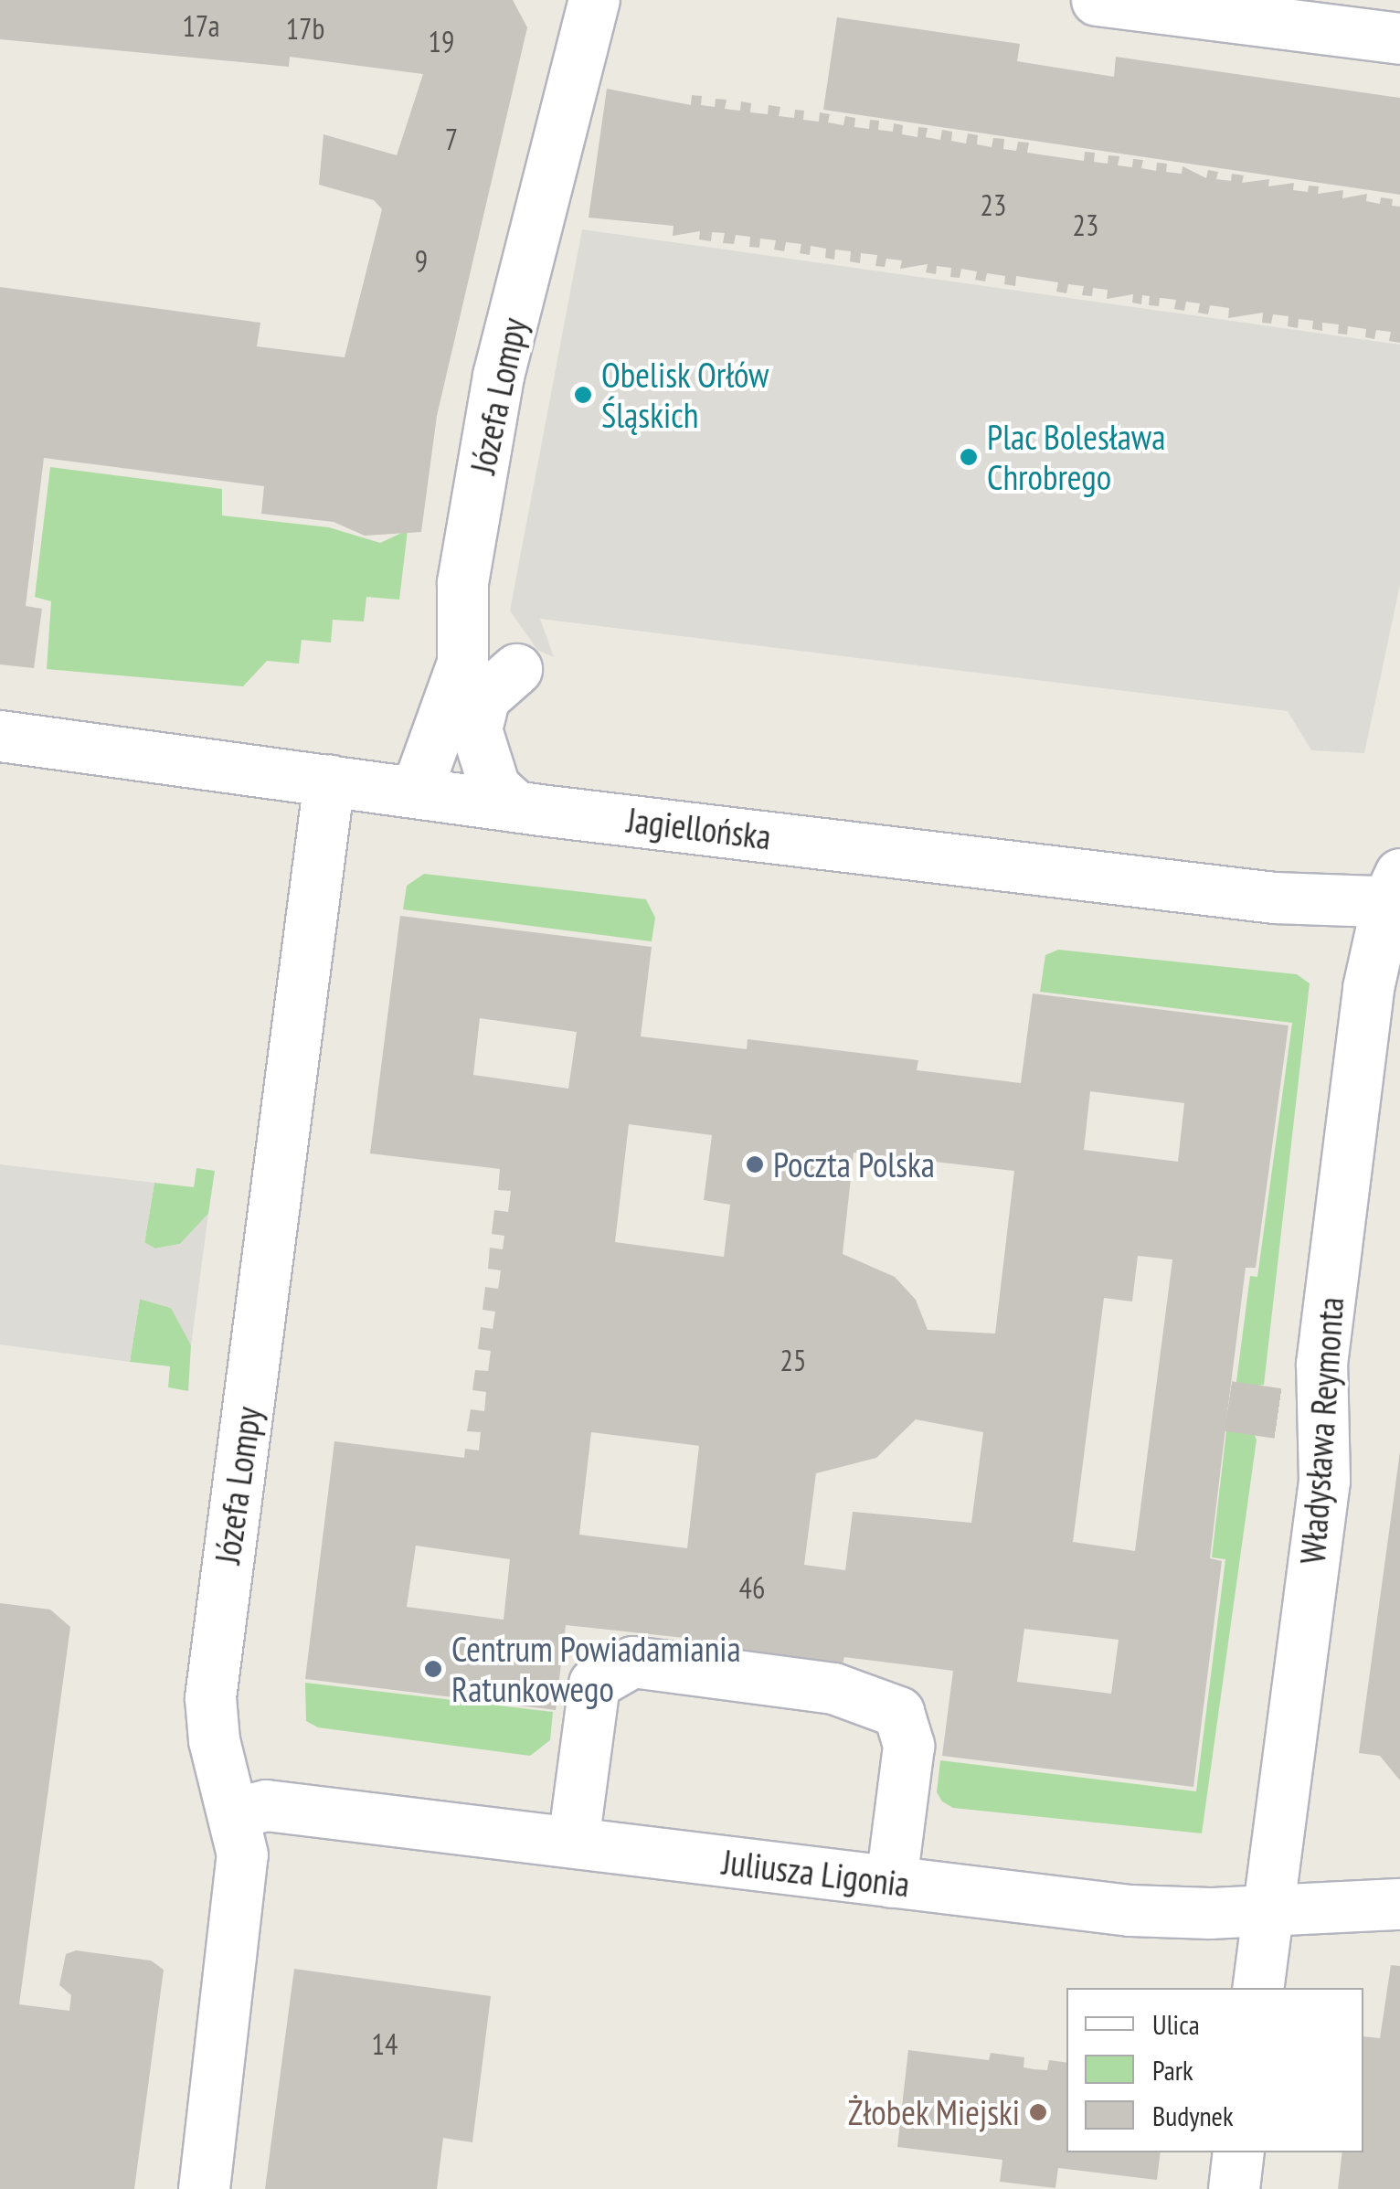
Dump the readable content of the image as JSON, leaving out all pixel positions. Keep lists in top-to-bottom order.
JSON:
{
  "streets": {
    "street": [
      "Józefa Lompy",
      "Jagiellońska",
      "Władysława Reymonta",
      "Juliusza Ligonia"
    ]
  },
  "crossings": [
    ["Józefa Lompy", "Jagiellońska"],
    ["Józefa Lompy", "Juliusza Ligonia"],
    ["Jagiellońska", "Władysława Reymonta"],
    ["Władysława Reymonta", "Juliusza Ligonia"]
  ],
  "places": [
    "Obelisk Orłów Śląskich",
    "Plac Bolesława Chrobrego",
    "Poczta Polska",
    "Centrum Powiadamiania Ratunkowego",
    "Żłobek Miejski"
  ],
  "house_numbers": [
    "17a",
    "17b",
    "19",
    "7",
    "23",
    "23",
    "9",
    "25",
    "46",
    "14"
  ],
  "legend": ["Ulica", "Park", "Budynek"]
}
